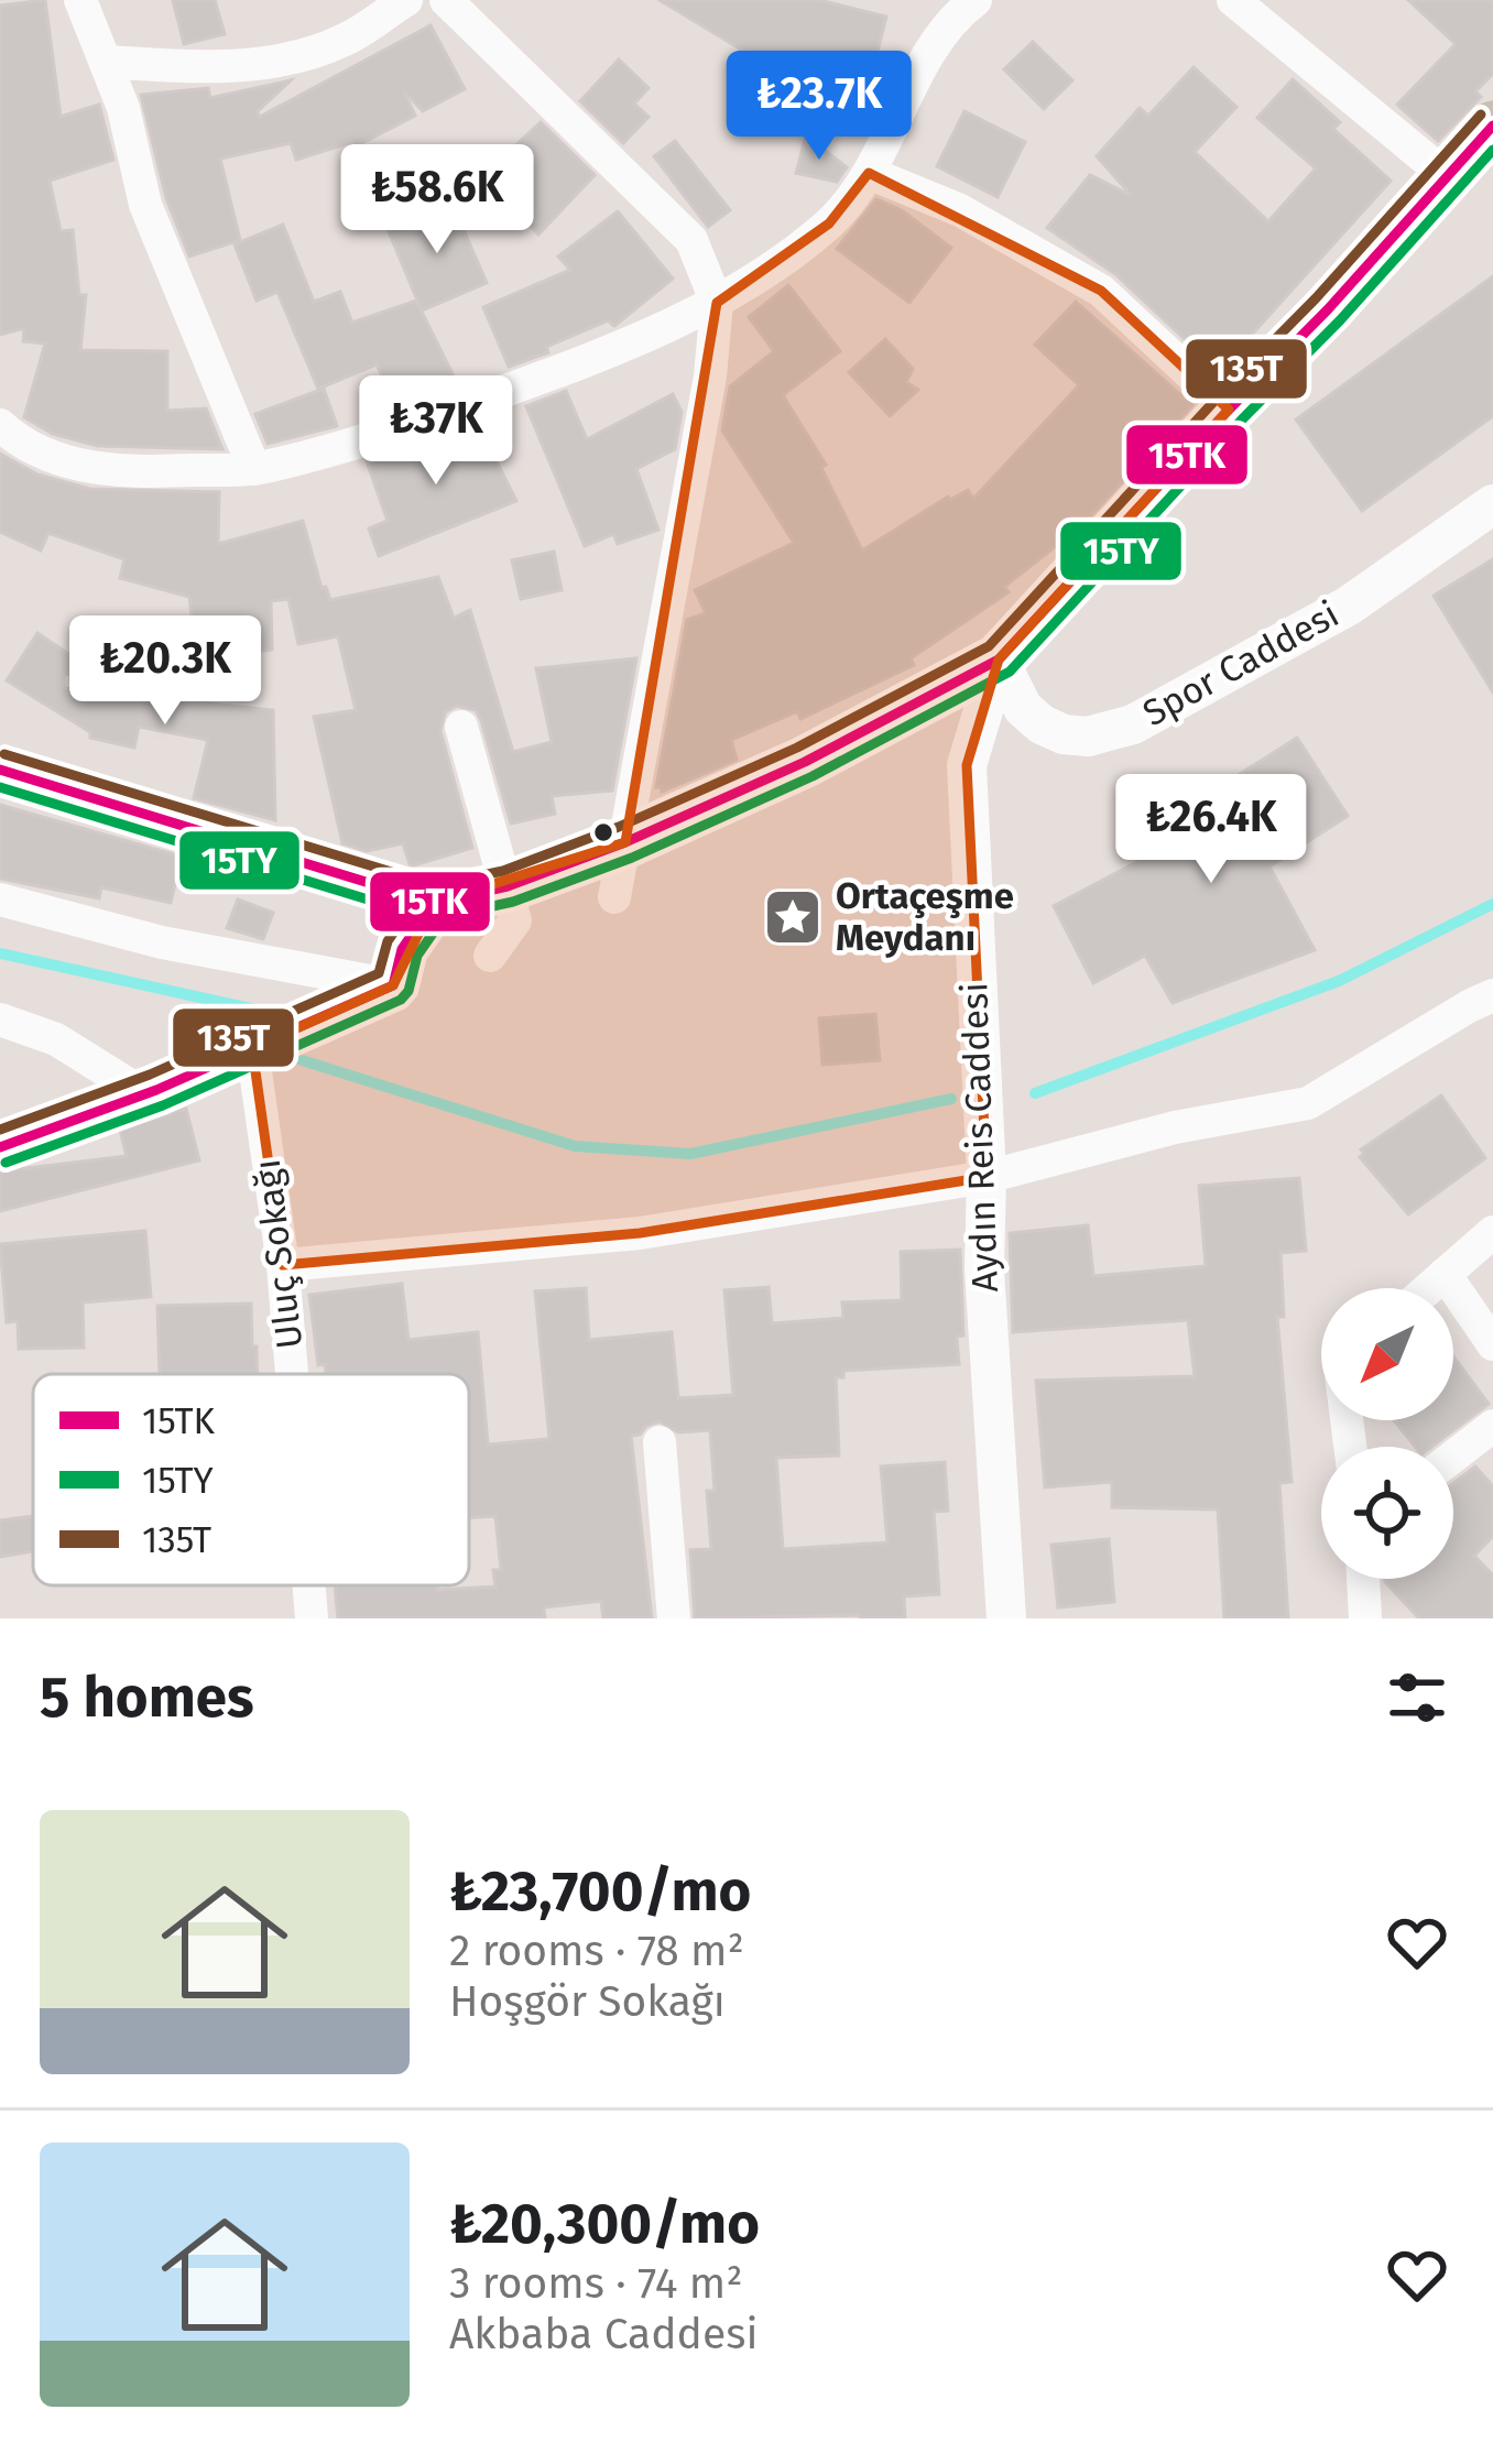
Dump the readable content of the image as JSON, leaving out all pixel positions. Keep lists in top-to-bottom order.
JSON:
{
  "streets": {
    "street": ["Spor Caddesi", "Aydın Reis Caddesi", "Uluç Sokağı"]
  },
  "crossings": [
    ["Spor Caddesi", "Aydın Reis Caddesi"]
  ],
  "places": {
    "place": ["Ortaçeşme Meydanı"]
  },
  "lines": ["transit line 135T", "transit line 15TK", "transit line 15TY"],
  "legend": ["15TK", "15TY", "135T"],
  "north": "bottom left",
  "page": {
    "price": [
      "₺23.7K",
      "₺58.6K",
      "₺37K",
      "₺20.3K",
      "₺26.4K"
    ],
    "heading": "5 homes",
    "list": [
      {
        "name": "₺23,700/mo",
        "note": "2 rooms · 78 m² · Hoşgör Sokağı"
      },
      {
        "name": "₺20,300/mo",
        "note": "3 rooms · 74 m² · Akbaba Caddesi"
      }
    ]
  }
}
